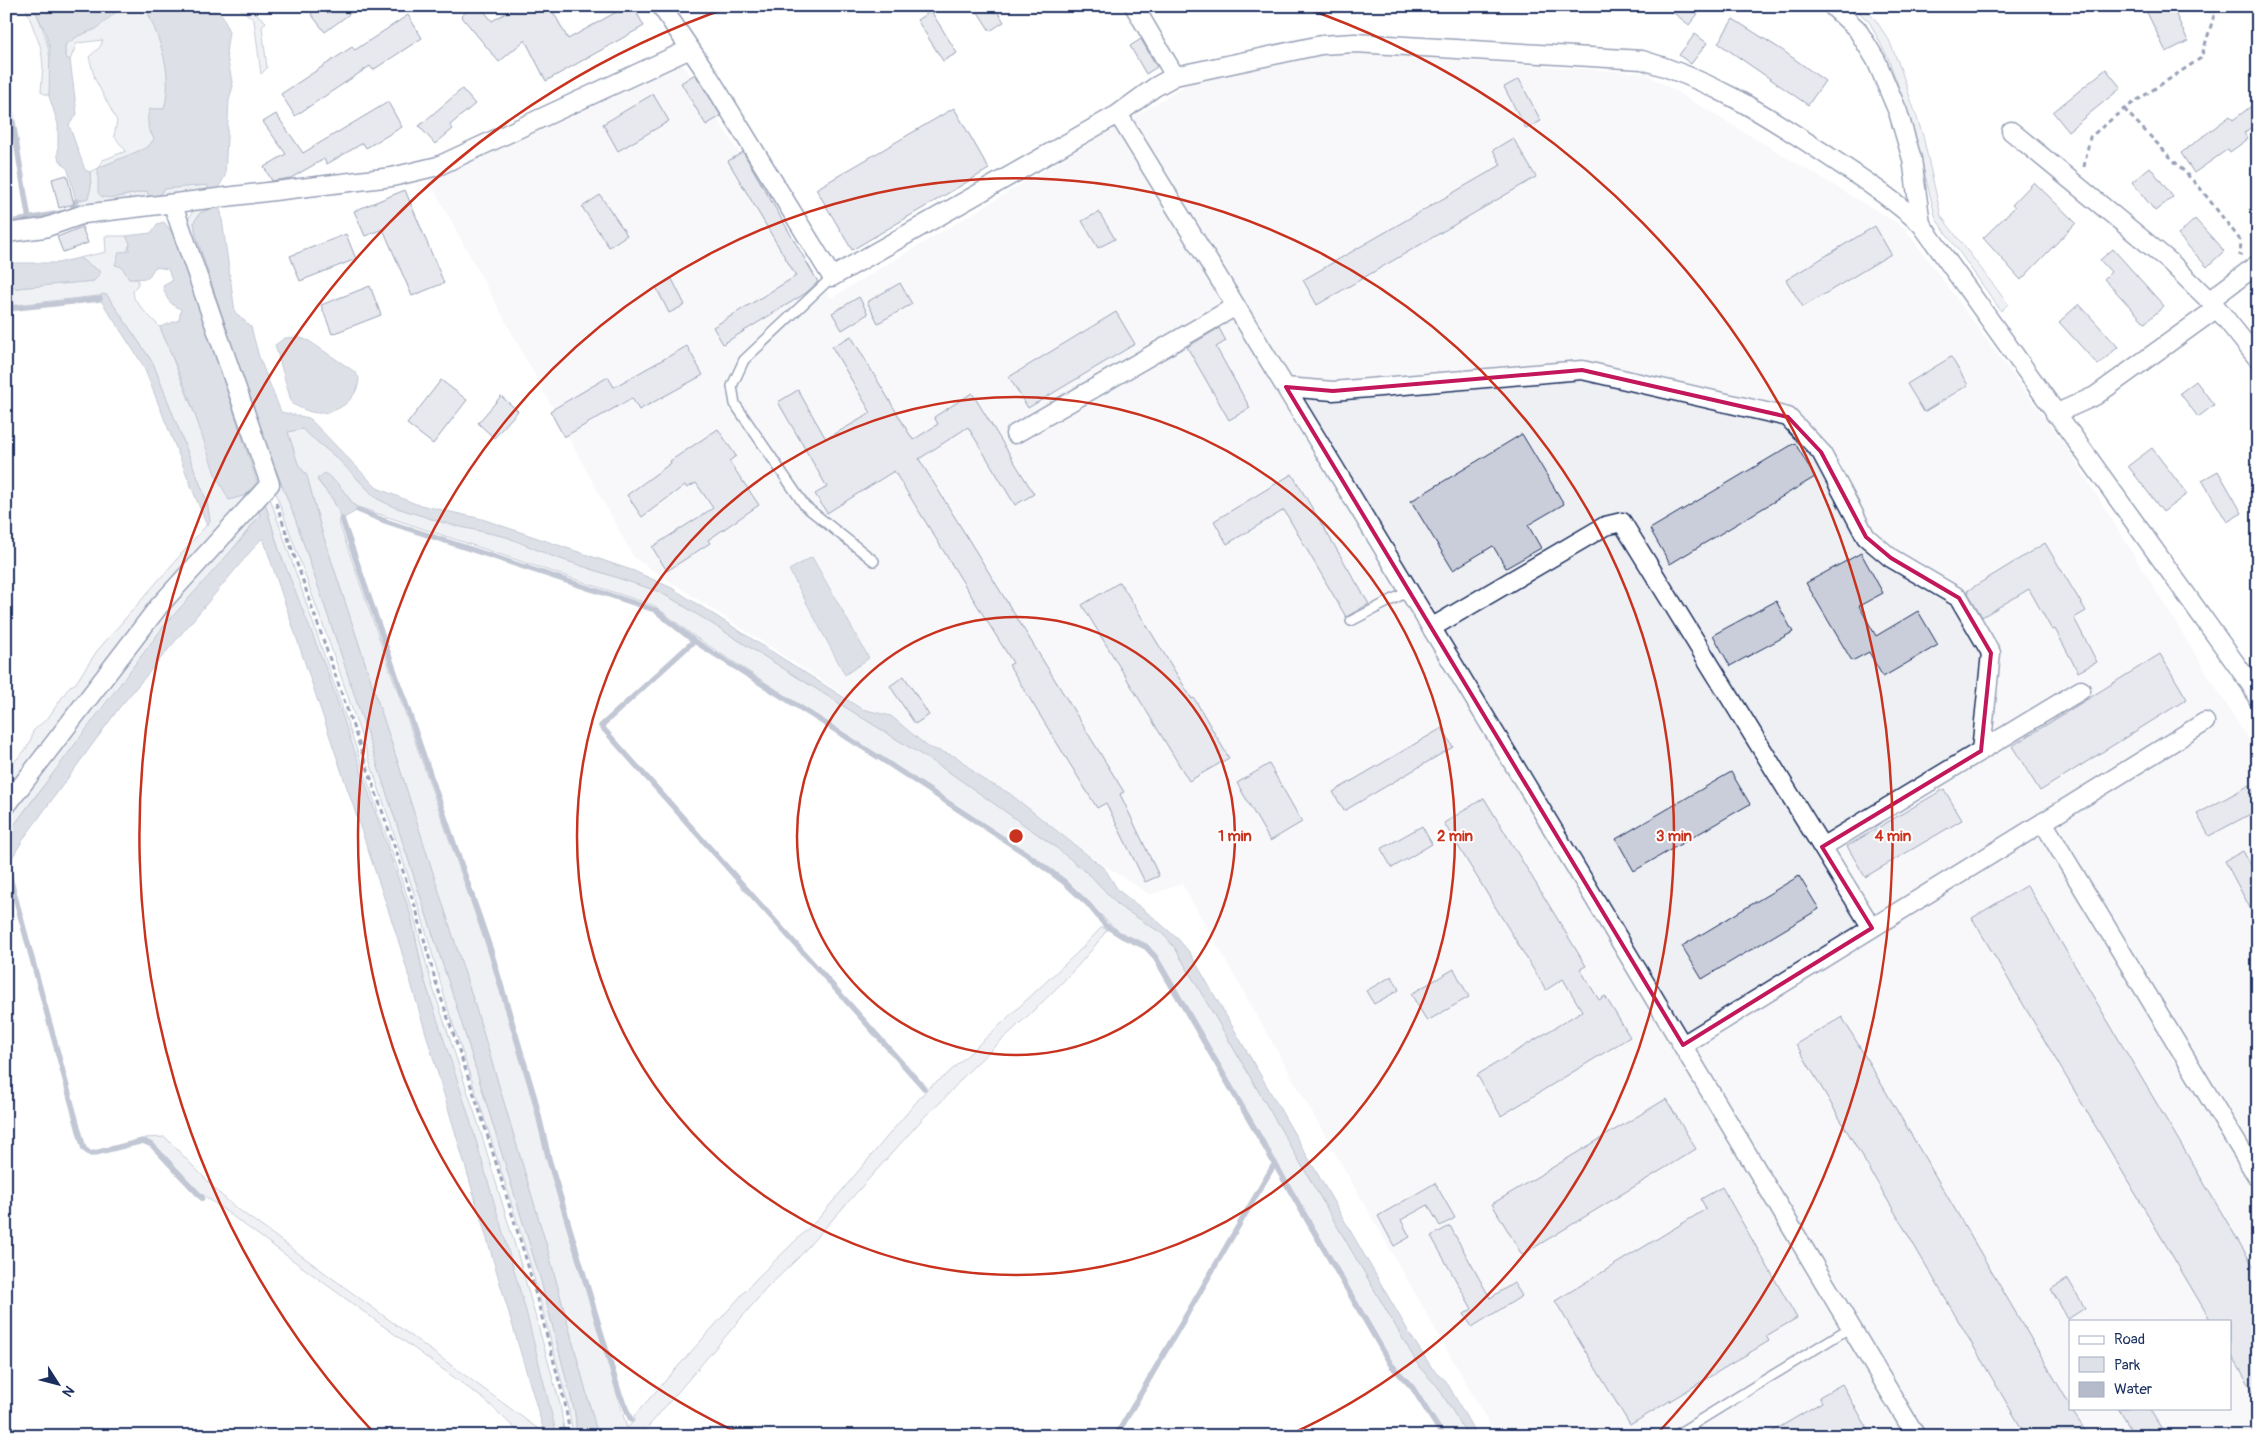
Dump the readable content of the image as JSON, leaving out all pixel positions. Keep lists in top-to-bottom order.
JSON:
{
  "legend": ["Road", "Park", "Water"],
  "north": "bottom right",
  "rings": [
    "1 min",
    "2 min",
    "3 min",
    "4 min"
  ]
}
